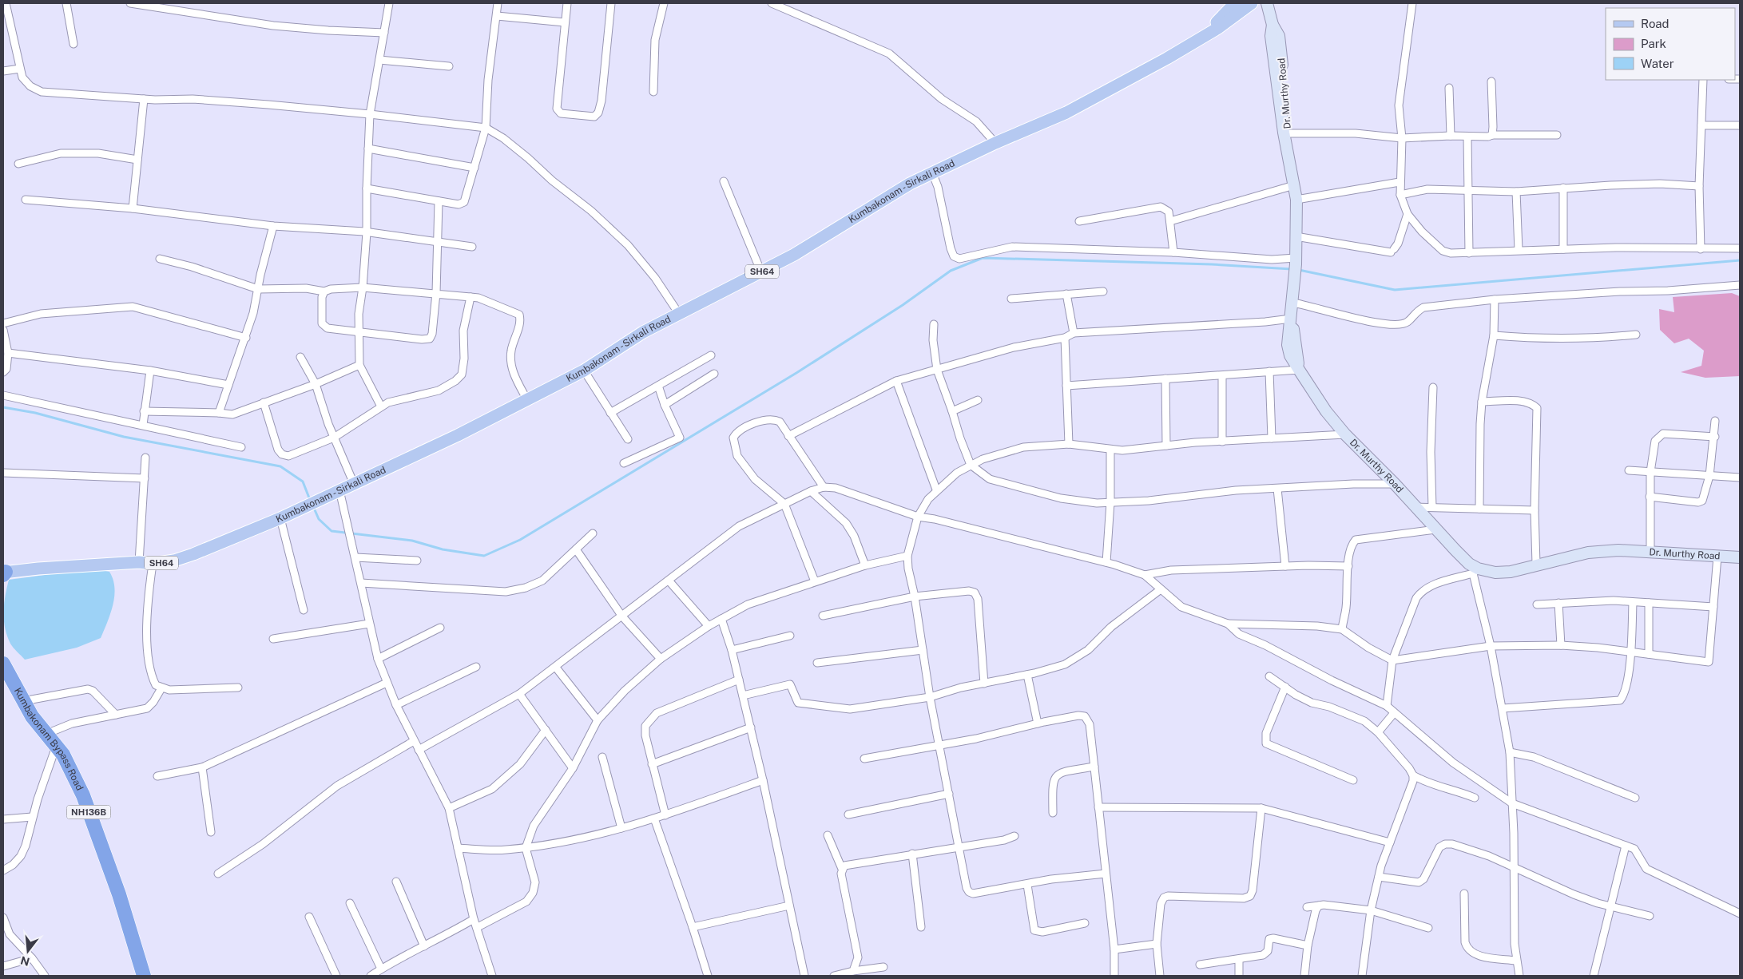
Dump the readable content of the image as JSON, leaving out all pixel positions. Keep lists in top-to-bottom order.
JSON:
{
  "streets": {
    "highway": ["Kumbakonam Bypass Road", "NH136B"],
    "main road": ["Dr. Murthy Road", "Kumbakonam - Sirkali Road", "SH64"]
  },
  "legend": ["Road", "Park", "Water"],
  "north": "bottom"
}
